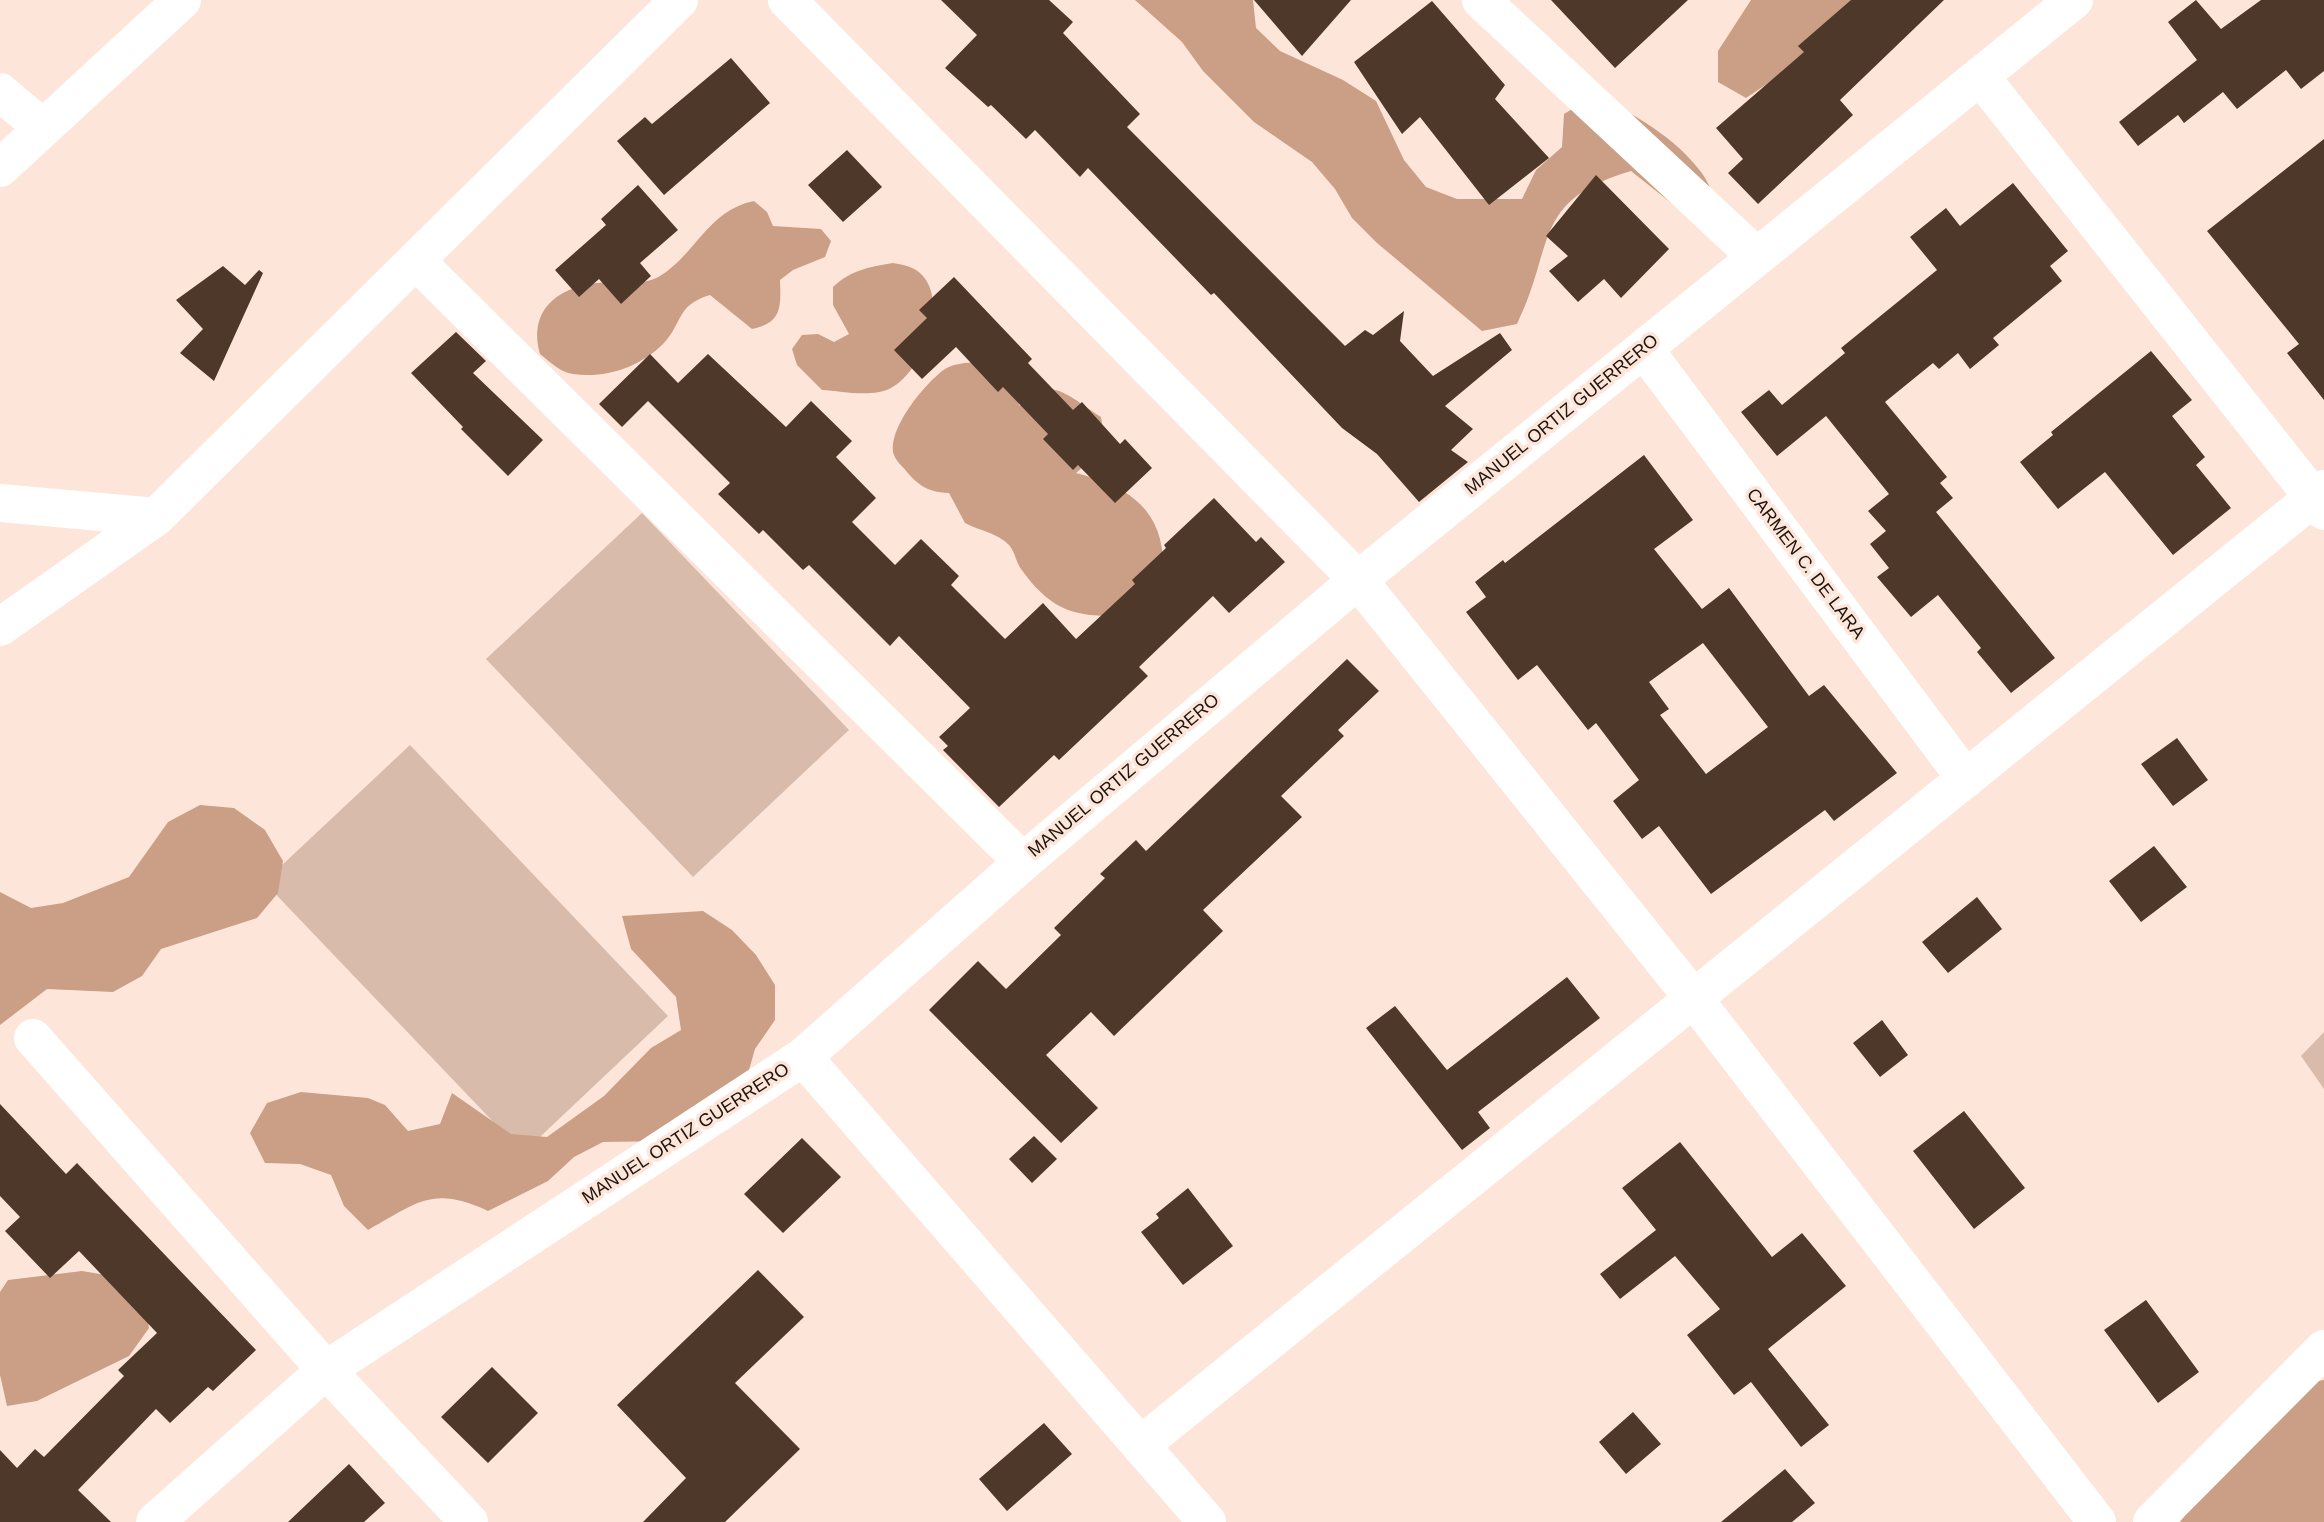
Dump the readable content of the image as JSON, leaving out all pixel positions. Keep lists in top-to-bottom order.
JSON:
{
  "streets": {
    "street": ["MANUEL ORTIZ GUERRERO", "CARMEN C. DE LARA"]
  },
  "crossings": [
    ["MANUEL ORTIZ GUERRERO", "CARMEN C. DE LARA"]
  ]
}
